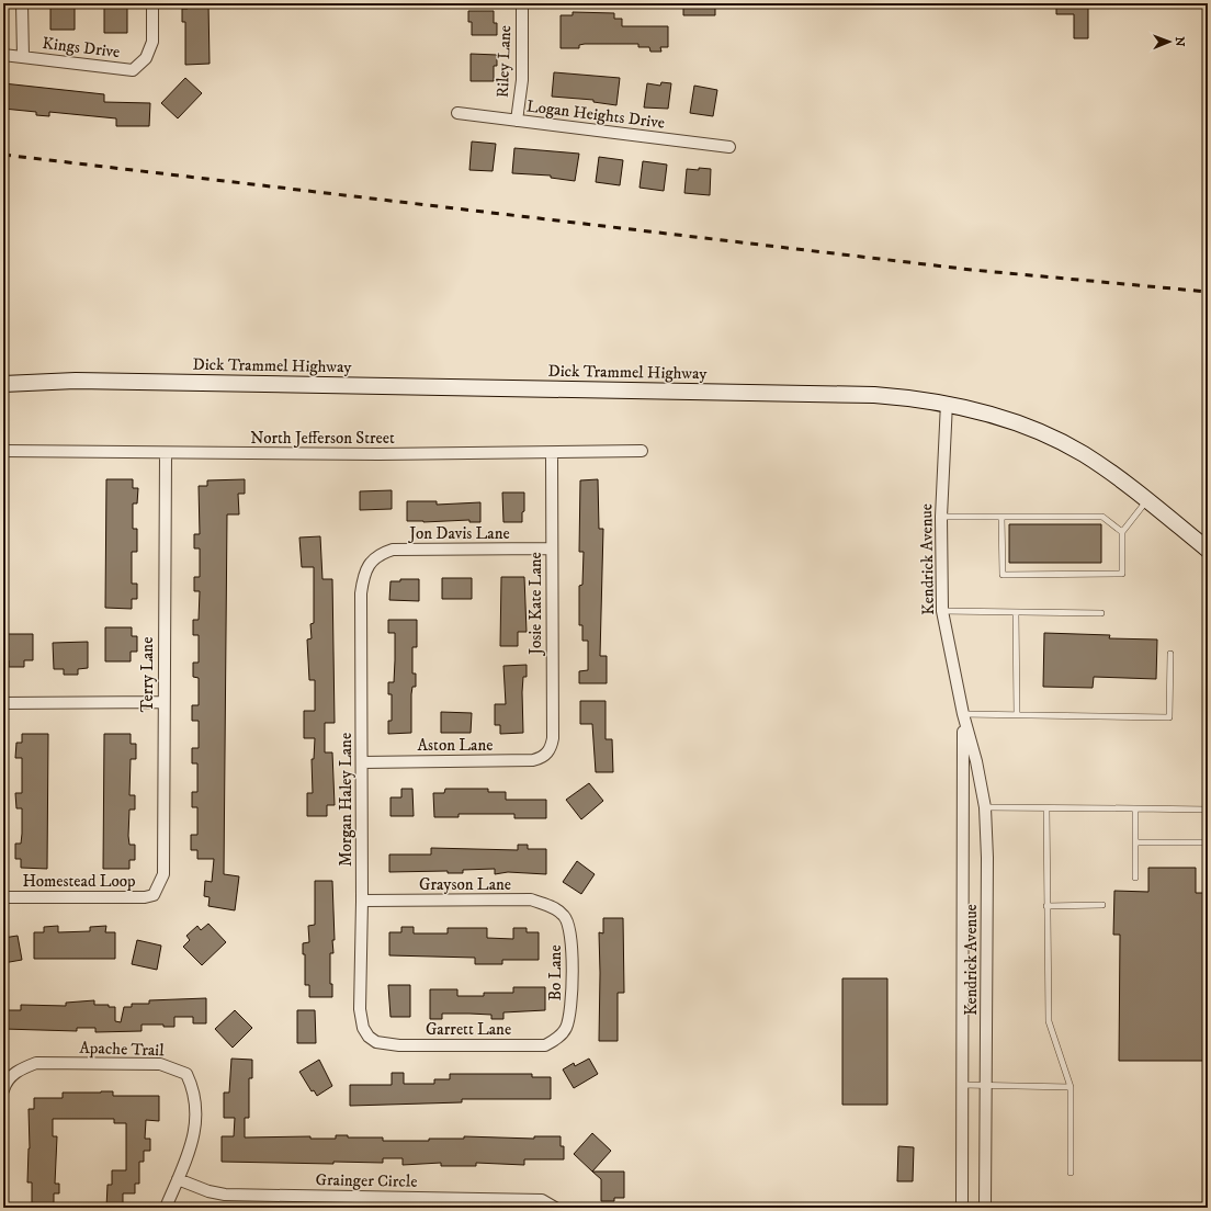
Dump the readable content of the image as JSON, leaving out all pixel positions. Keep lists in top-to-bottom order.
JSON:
{
  "streets": {
    "main road": ["Dick Trammel Highway"],
    "street": [
      "Kings Drive",
      "Riley Lane",
      "Logan Heights Drive",
      "North Jefferson Street",
      "Jon Davis Lane",
      "Kendrick Avenue",
      "Josie Kate Lane",
      "Terry Lane",
      "Aston Lane",
      "Morgan Haley Lane",
      "Homestead Loop",
      "Grayson Lane",
      "Bo Lane",
      "Garrett Lane",
      "Apache Trail",
      "Grainger Circle"
    ]
  },
  "crossings": [
    ["Riley Lane", "Logan Heights Drive"],
    ["Dick Trammel Highway", "Kendrick Avenue"],
    ["North Jefferson Street", "Josie Kate Lane"],
    ["North Jefferson Street", "Terry Lane"],
    ["Jon Davis Lane", "Josie Kate Lane"],
    ["Jon Davis Lane", "Morgan Haley Lane"],
    ["Josie Kate Lane", "Aston Lane"],
    ["Terry Lane", "Homestead Loop"],
    ["Aston Lane", "Morgan Haley Lane"],
    ["Morgan Haley Lane", "Grayson Lane"],
    ["Morgan Haley Lane", "Garrett Lane"],
    ["Grayson Lane", "Bo Lane"],
    ["Bo Lane", "Garrett Lane"],
    ["Apache Trail", "Grainger Circle"]
  ],
  "north": "right"
}
